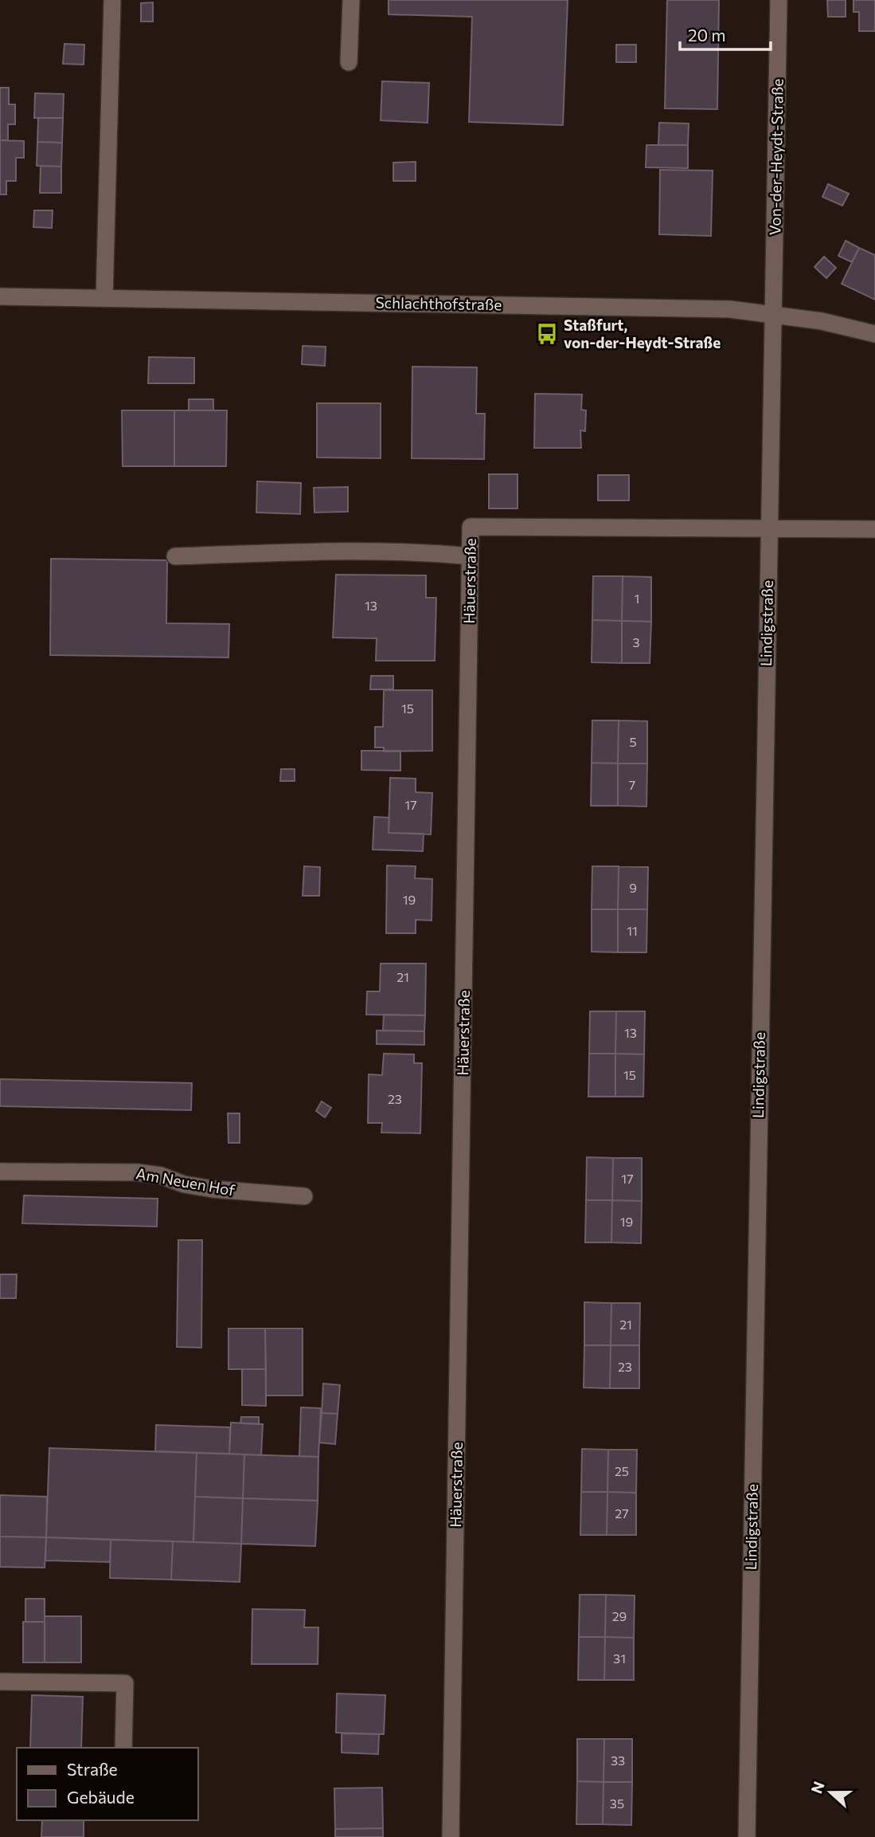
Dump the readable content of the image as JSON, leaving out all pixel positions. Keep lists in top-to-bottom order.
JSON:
{
  "streets": {
    "street": [
      "Von-der-Heydt-Straße",
      "Schlachthofstraße",
      "Häuerstraße",
      "Lindigstraße",
      "Am Neuen Hof"
    ]
  },
  "crossings": [
    ["Von-der-Heydt-Straße", "Schlachthofstraße"],
    ["Von-der-Heydt-Straße", "Lindigstraße"],
    ["Schlachthofstraße", "Lindigstraße"],
    ["Häuerstraße", "Lindigstraße"]
  ],
  "places": {
    "bus stop": ["Staßfurt, von-der-Heydt-Straße"]
  },
  "house_numbers": [
    "1",
    "13",
    "3",
    "15",
    "5",
    "7",
    "17",
    "9",
    "19",
    "11",
    "21",
    "13",
    "15",
    "23",
    "17",
    "19",
    "21",
    "23",
    "25",
    "27",
    "29",
    "31",
    "33",
    "35"
  ],
  "legend": ["Straße", "Gebäude"],
  "scale_bar": "20 m",
  "north": "left"
}
